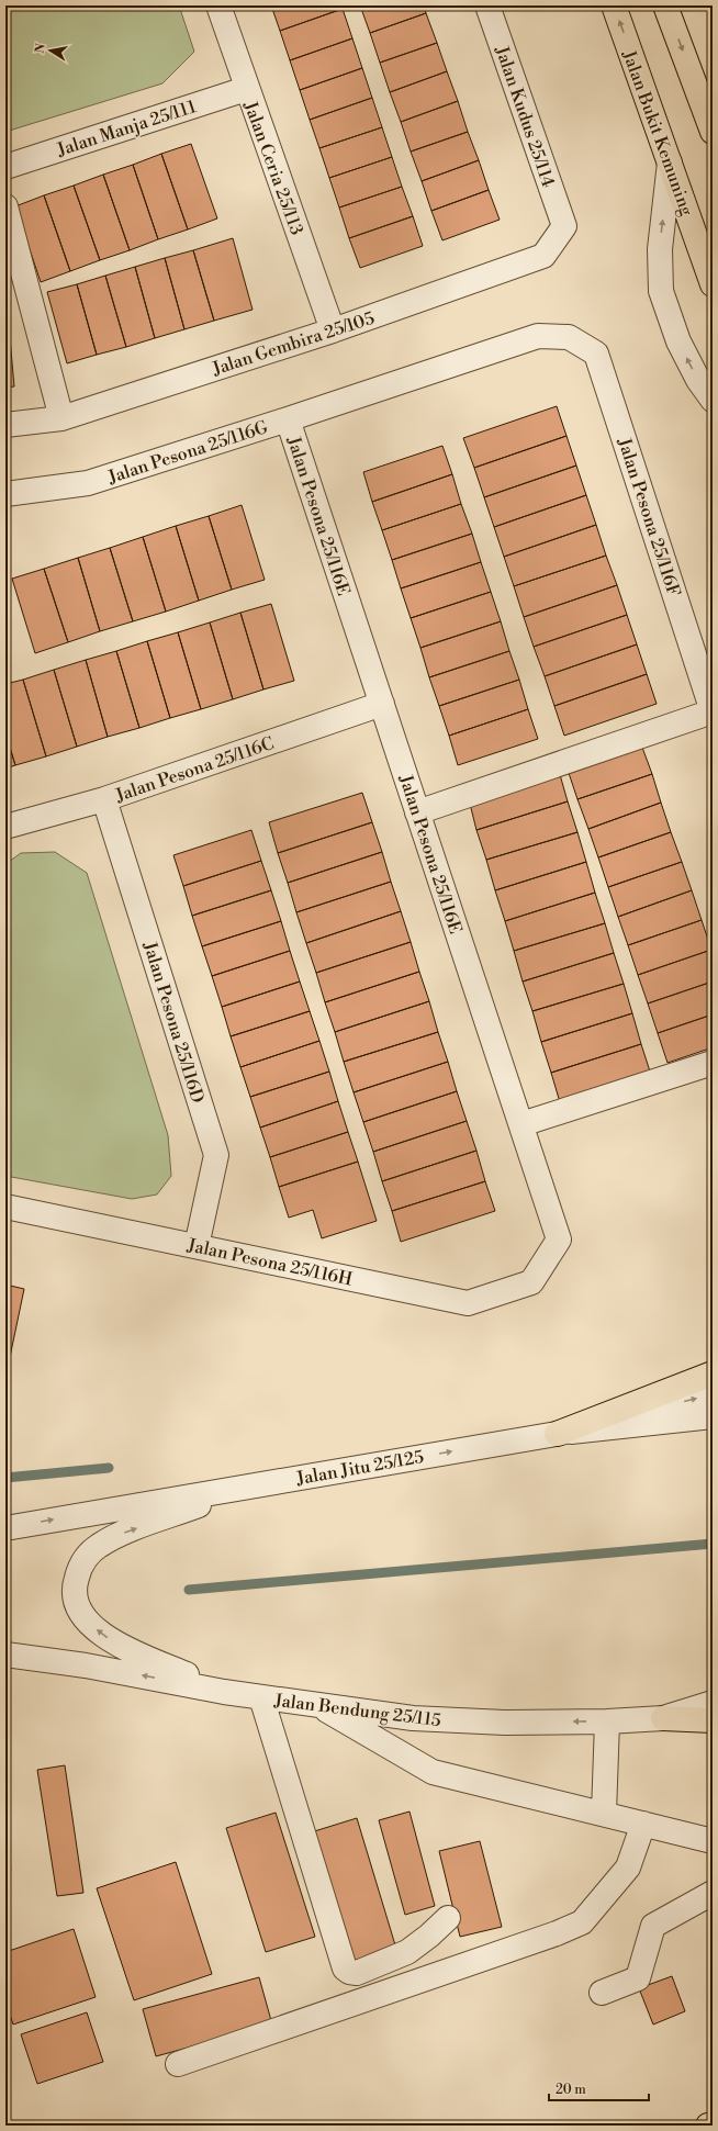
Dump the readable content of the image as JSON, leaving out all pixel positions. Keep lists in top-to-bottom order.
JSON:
{
  "streets": {
    "main road": ["Jalan Bukit Kemuning"],
    "street": [
      "Jalan Kudus 25/114",
      "Jalan Manja 25/111",
      "Jalan Ceria 25/113",
      "Jalan Gembira 25/105",
      "Jalan Pesona 25/116G",
      "Jalan Pesona 25/116E",
      "Jalan Pesona 25/116F",
      "Jalan Pesona 25/116C",
      "Jalan Pesona 25/116D",
      "Jalan Pesona 25/116H",
      "Jalan Jitu 25/125",
      "Jalan Bendung 25/115"
    ]
  },
  "crossings": [
    ["Jalan Kudus 25/114", "Jalan Gembira 25/105"],
    ["Jalan Manja 25/111", "Jalan Ceria 25/113"],
    ["Jalan Ceria 25/113", "Jalan Gembira 25/105"],
    ["Jalan Pesona 25/116G", "Jalan Pesona 25/116E"],
    ["Jalan Pesona 25/116G", "Jalan Pesona 25/116F"],
    ["Jalan Pesona 25/116E", "Jalan Pesona 25/116C"],
    ["Jalan Pesona 25/116E", "Jalan Pesona 25/116H"],
    ["Jalan Pesona 25/116C", "Jalan Pesona 25/116D"],
    ["Jalan Pesona 25/116D", "Jalan Pesona 25/116H"]
  ],
  "one_way": ["Jalan Jitu 25/125"],
  "scale_bar": "20 m",
  "north": "left"
}
